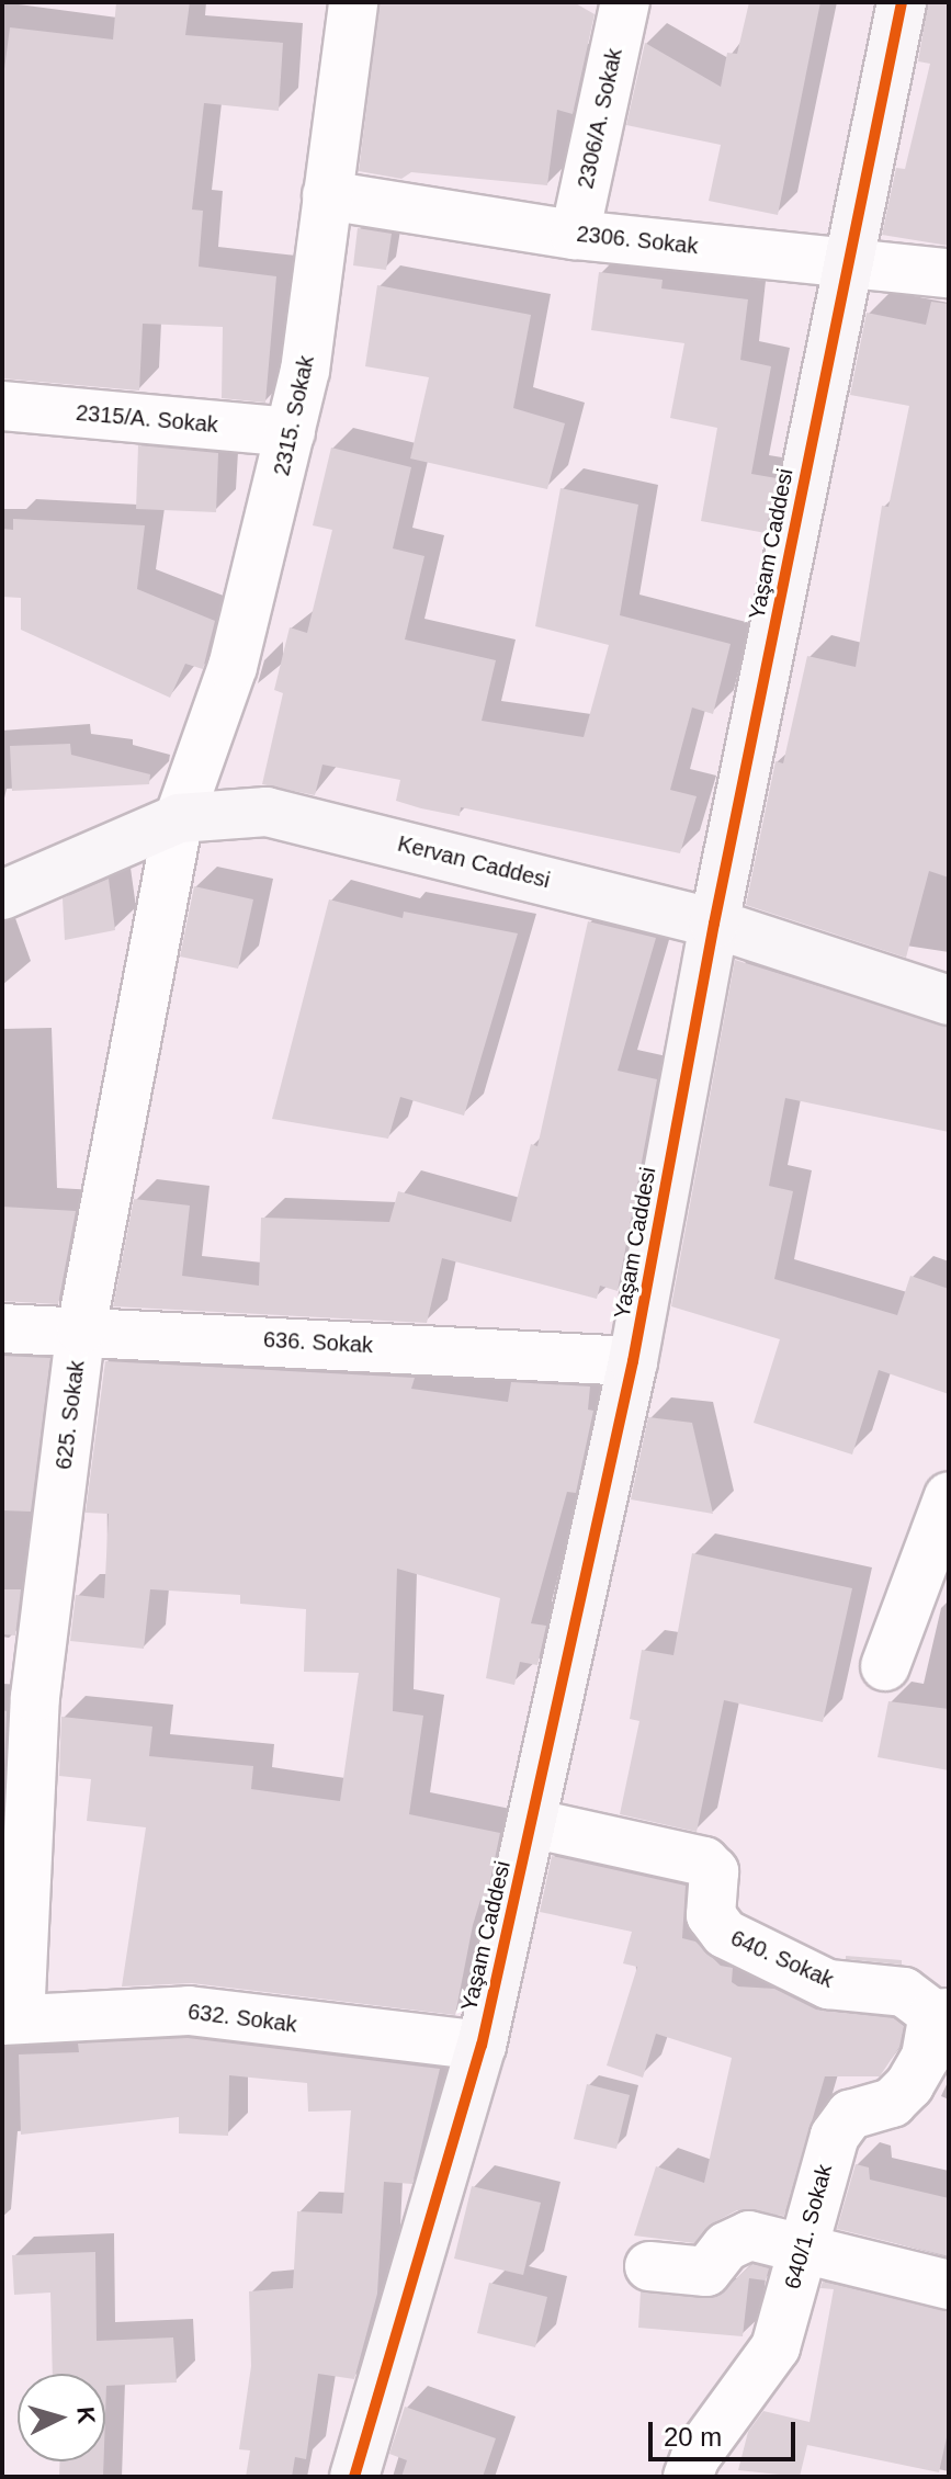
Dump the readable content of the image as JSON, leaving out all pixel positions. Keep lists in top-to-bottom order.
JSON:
{
  "streets": {
    "street": [
      "2306/A. Sokak",
      "2306. Sokak",
      "2315. Sokak",
      "2315/A. Sokak",
      "Yaşam Caddesi",
      "Kervan Caddesi",
      "636. Sokak",
      "625. Sokak",
      "640. Sokak",
      "632. Sokak",
      "640/1. Sokak"
    ]
  },
  "crossings": [
    ["2306/A. Sokak", "2306. Sokak"],
    ["2306. Sokak", "2315. Sokak"],
    ["2306. Sokak", "Yaşam Caddesi"],
    ["2315. Sokak", "2315/A. Sokak"],
    ["2315. Sokak", "Kervan Caddesi"],
    ["2315. Sokak", "625. Sokak"],
    ["Yaşam Caddesi", "Kervan Caddesi"],
    ["Yaşam Caddesi", "636. Sokak"],
    ["Yaşam Caddesi", "640. Sokak"],
    ["Yaşam Caddesi", "632. Sokak"],
    ["Kervan Caddesi", "625. Sokak"],
    ["636. Sokak", "625. Sokak"],
    ["625. Sokak", "632. Sokak"],
    ["640. Sokak", "640/1. Sokak"]
  ],
  "scale_bar": "20 m",
  "north": "right"
}
